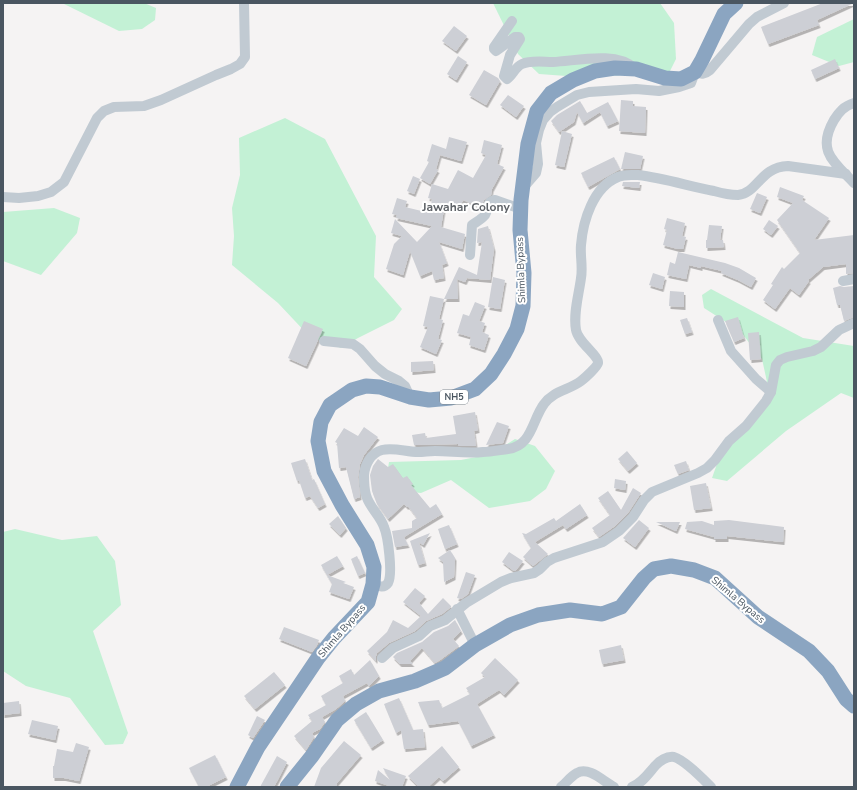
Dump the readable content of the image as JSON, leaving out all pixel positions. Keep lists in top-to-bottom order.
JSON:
{
  "streets": {
    "highway": ["Shimla Bypass", "NH5"]
  },
  "districts": ["Jawahar Colony"]
}
